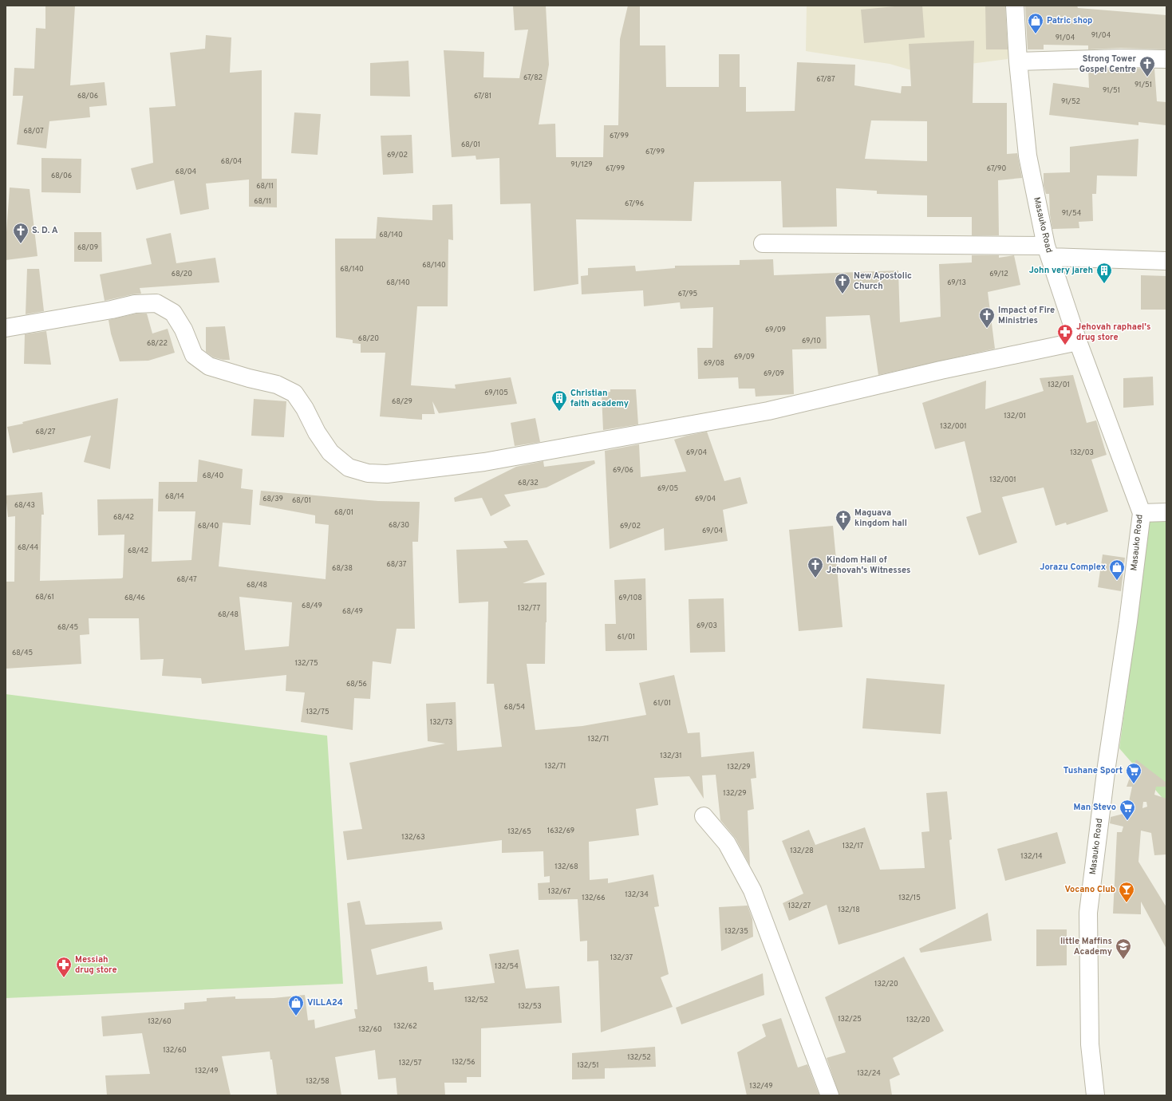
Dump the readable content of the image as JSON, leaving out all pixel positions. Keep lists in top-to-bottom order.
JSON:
{
  "streets": {
    "street": ["Masauko Road"]
  },
  "places": {
    "shop": ["Patric shop", "Jorazu Complex", "VILLA24"],
    "church": [
      "Strong Tower Gospel Centre",
      "S. D. A",
      "New Apostolic Church",
      "Impact of Fire Ministries",
      "Maguava kingdom hall",
      "Kindom Hall of Jehovah's Witnesses"
    ],
    "building": ["John very jareh", "Christian faith academy"],
    "pharmacy": ["Jehovah raphael's drug store", "Messiah drug store"],
    "supermarket": ["Tushane Sport", "Man Stevo"],
    "bar": ["Vocano Club"],
    "school or university": ["little Maffins Academy"]
  },
  "house_numbers": [
    "91/04",
    "91/04",
    "67/82",
    "67/87",
    "91/51",
    "91/51",
    "68/06",
    "67/81",
    "91/52",
    "68/07",
    "67/99",
    "68/01",
    "67/99",
    "69/02",
    "68/04",
    "91/129",
    "67/99",
    "67/90",
    "68/04",
    "68/06",
    "68/11",
    "68/11",
    "67/96",
    "91/54",
    "68/140",
    "68/09",
    "68/140",
    "68/140",
    "68/20",
    "69/12",
    "68/140",
    "69/13",
    "67/95",
    "69/09",
    "68/20",
    "69/10",
    "68/22",
    "69/09",
    "69/08",
    "69/09",
    "132/01",
    "69/105",
    "68/29",
    "132/01",
    "132/001",
    "68/27",
    "69/04",
    "132/03",
    "69/06",
    "68/40",
    "132/001",
    "68/32",
    "69/05",
    "68/14",
    "68/39",
    "69/04",
    "68/01",
    "68/43",
    "68/01",
    "68/42",
    "68/30",
    "68/40",
    "69/02",
    "69/04",
    "68/44",
    "68/42",
    "68/37",
    "68/38",
    "68/47",
    "68/48",
    "68/61",
    "68/46",
    "69/108",
    "68/49",
    "132/77",
    "68/49",
    "68/48",
    "69/03",
    "68/45",
    "61/01",
    "68/45",
    "132/75",
    "68/56",
    "61/01",
    "68/54",
    "132/75",
    "132/73",
    "132/71",
    "132/31",
    "132/71",
    "132/29",
    "132/29",
    "1632/69",
    "132/65",
    "132/63",
    "132/17",
    "132/28",
    "132/14",
    "132/68",
    "132/67",
    "132/34",
    "132/66",
    "132/15",
    "132/27",
    "132/18",
    "132/35",
    "132/37",
    "132/54",
    "132/20",
    "132/52",
    "132/53",
    "132/25",
    "132/20",
    "132/60",
    "132/62",
    "132/60",
    "132/60",
    "132/52",
    "132/56",
    "132/57",
    "132/51",
    "132/49",
    "132/24",
    "132/58",
    "132/49"
  ]
}
